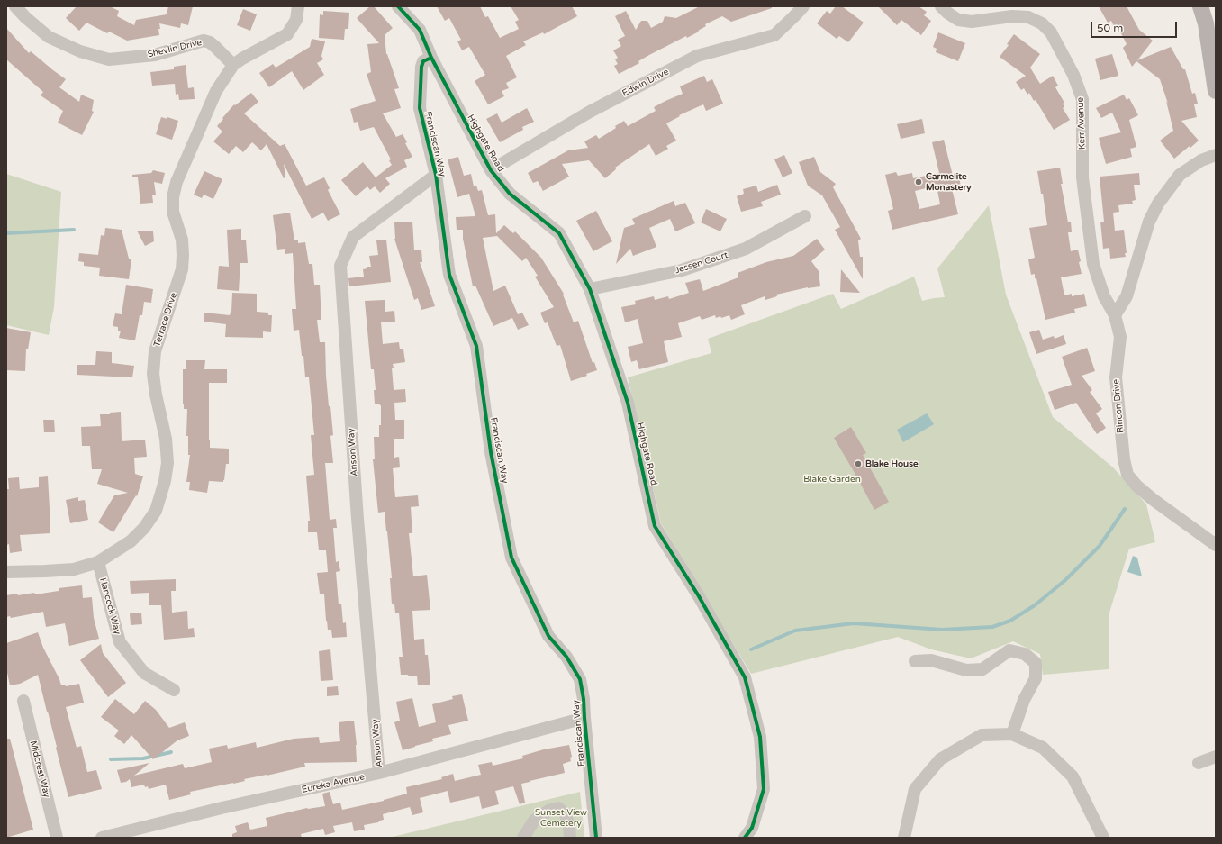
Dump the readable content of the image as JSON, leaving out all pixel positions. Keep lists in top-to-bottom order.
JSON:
{
  "streets": {
    "street": [
      "Shevlin Drive",
      "Edwin Drive",
      "Kerr Avenue",
      "Highgate Road",
      "Franciscan Way",
      "Jessen Court",
      "Terrace Drive",
      "Rincon Drive",
      "Anson Way",
      "Hancock Way",
      "Midcrest Way",
      "Eureka Avenue"
    ]
  },
  "crossings": [
    ["Shevlin Drive", "Terrace Drive"],
    ["Edwin Drive", "Highgate Road"],
    ["Kerr Avenue", "Rincon Drive"],
    ["Highgate Road", "Franciscan Way"],
    ["Highgate Road", "Jessen Court"],
    ["Franciscan Way", "Anson Way"],
    ["Franciscan Way", "Eureka Avenue"],
    ["Terrace Drive", "Hancock Way"],
    ["Anson Way", "Eureka Avenue"]
  ],
  "parks": ["Blake Garden", "Sunset View Cemetery"],
  "places": ["Carmelite Monastery", "Blake House"],
  "scale_bar": "50 m"
}
